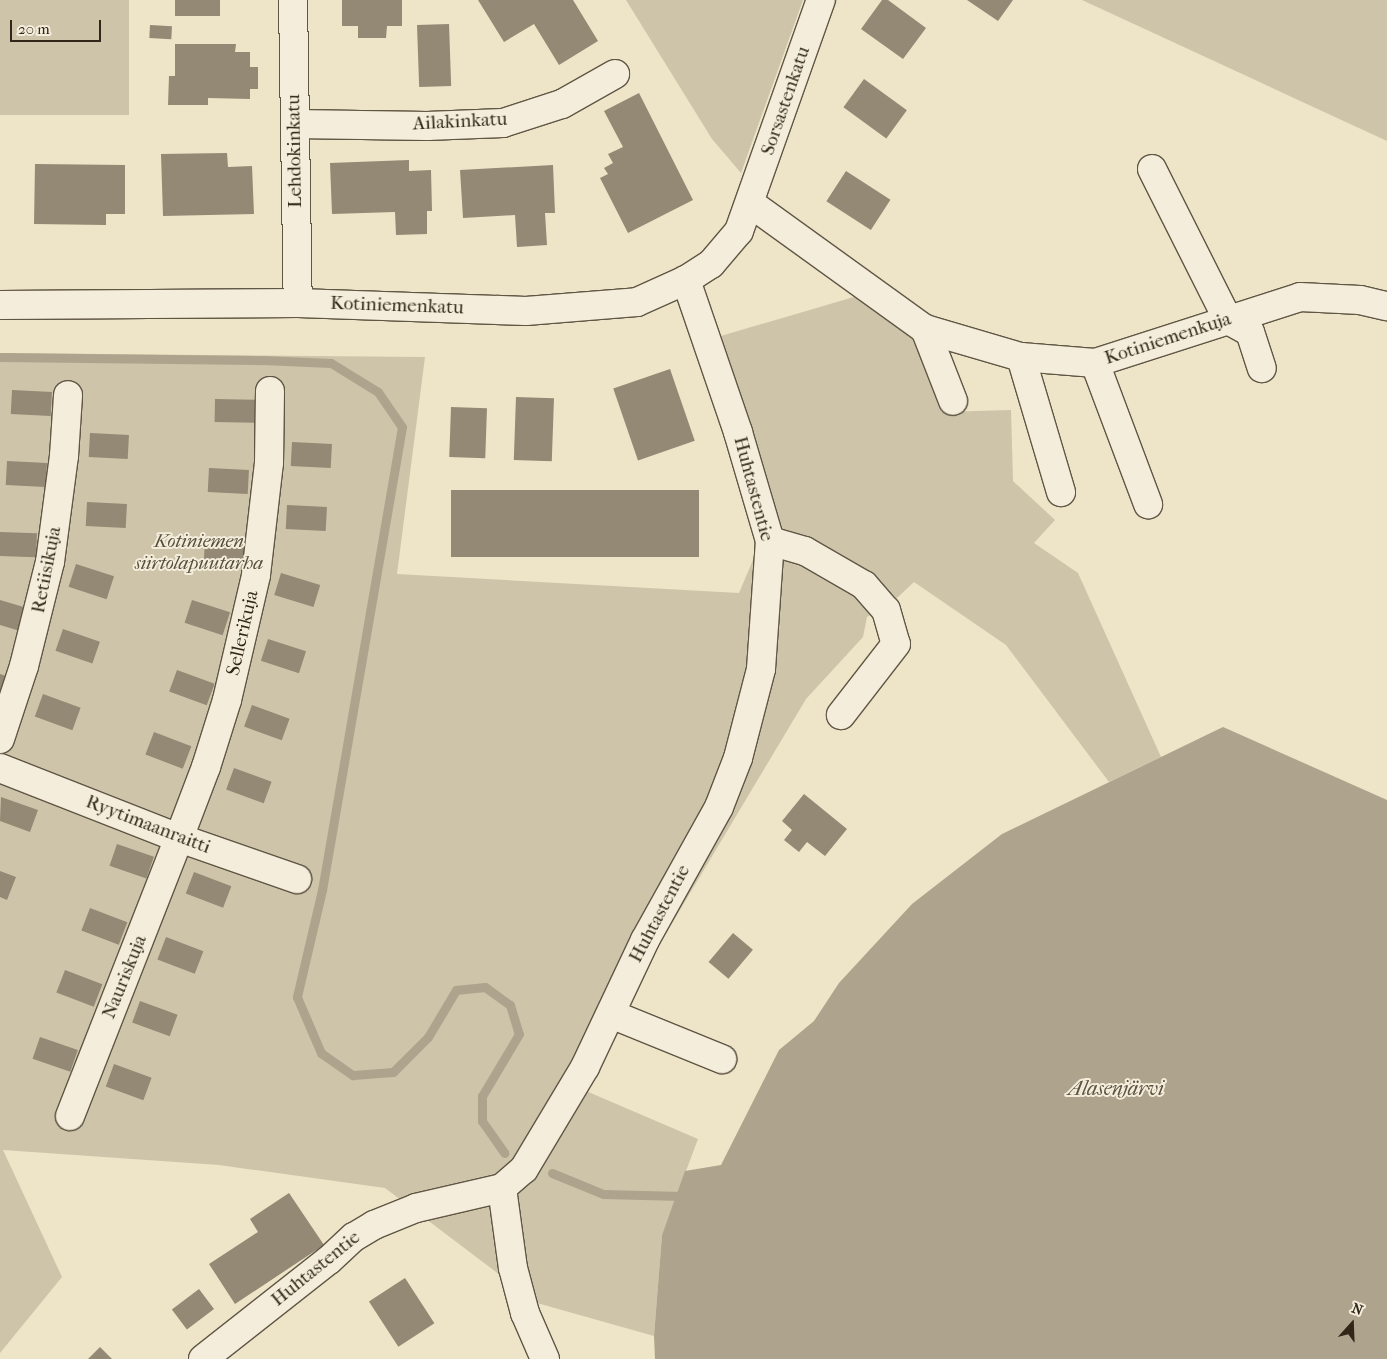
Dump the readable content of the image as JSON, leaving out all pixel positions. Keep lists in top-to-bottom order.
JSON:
{
  "streets": {
    "street": [
      "Sorsastenkatu",
      "Ailakinkatu",
      "Lehdokinkatu",
      "Kotiniemenkatu",
      "Kotiniemenkuja",
      "Huhtastentie",
      "Retiisikuja",
      "Sellerikuja",
      "Ryytimaanraitti",
      "Nauriskuja"
    ]
  },
  "crossings": [
    ["Sorsastenkatu", "Kotiniemenkatu"],
    ["Sorsastenkatu", "Kotiniemenkuja"],
    ["Ailakinkatu", "Lehdokinkatu"],
    ["Lehdokinkatu", "Kotiniemenkatu"],
    ["Kotiniemenkatu", "Kotiniemenkuja"],
    ["Kotiniemenkatu", "Huhtastentie"],
    ["Sellerikuja", "Ryytimaanraitti"],
    ["Sellerikuja", "Nauriskuja"],
    ["Ryytimaanraitti", "Nauriskuja"]
  ],
  "water": ["Alasenjärvi"],
  "parks": ["Kotiniemen siirtolapuutarha"],
  "scale_bar": "20 m",
  "north": "top"
}
